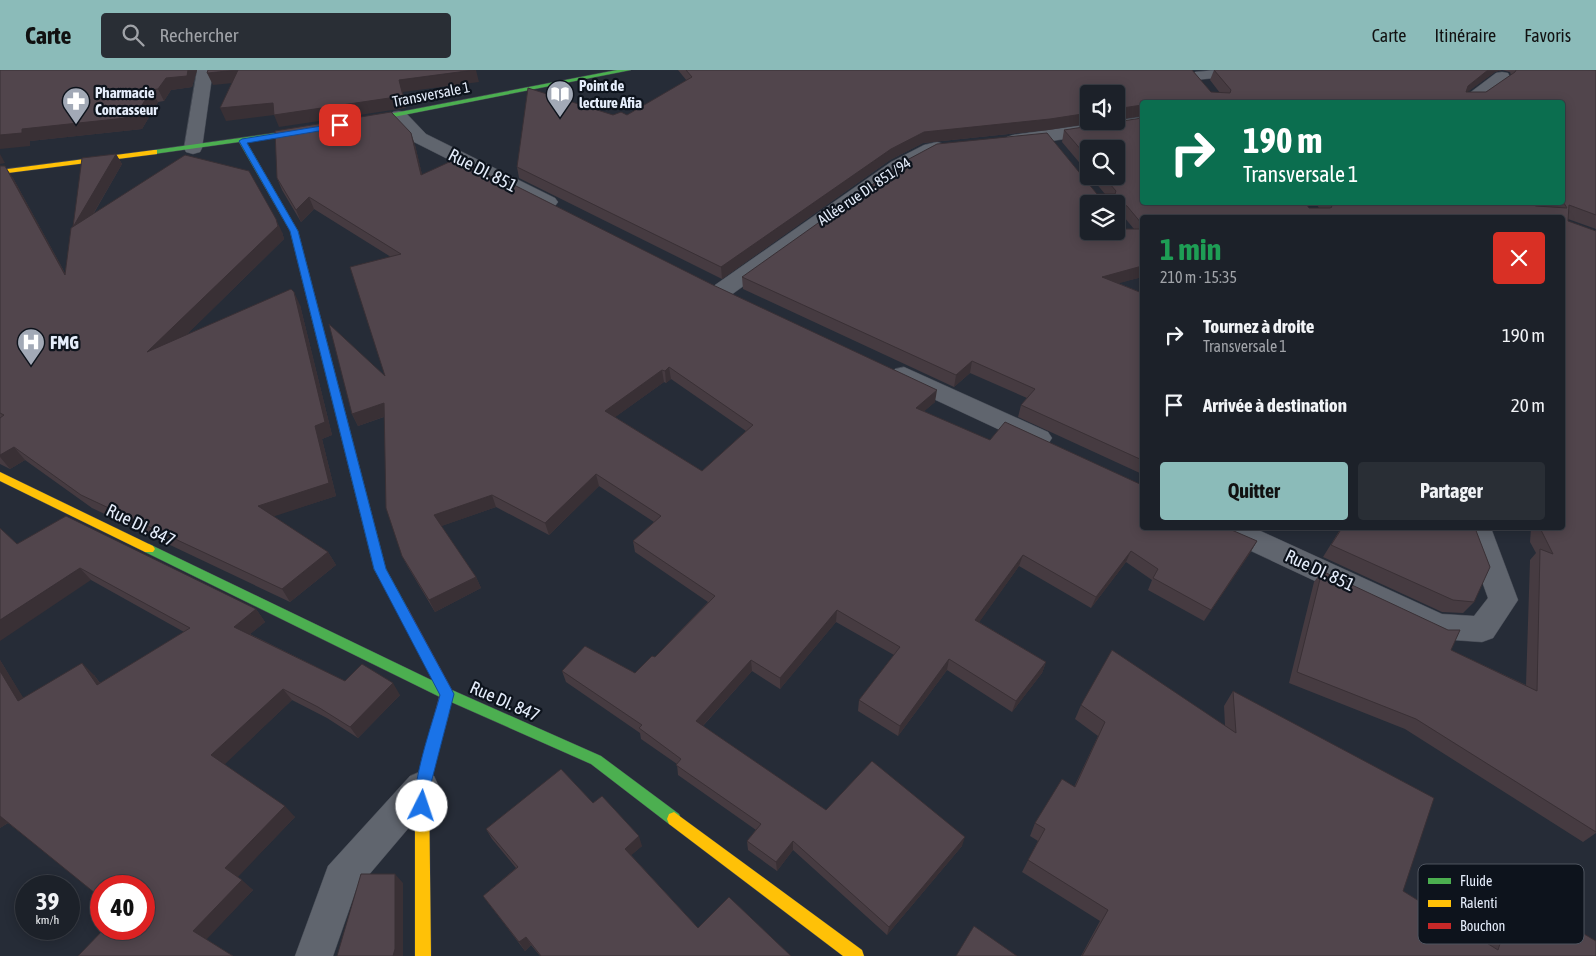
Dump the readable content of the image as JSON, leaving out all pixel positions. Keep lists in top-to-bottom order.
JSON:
{
  "streets": {
    "street": [
      "Transversale 1",
      "Rue DI. 851",
      "Allée rue DI. 851/94",
      "Rue DI. 847"
    ]
  },
  "crossings": [
    ["Transversale 1", "Rue DI. 851"]
  ],
  "places": {
    "library": ["Point de lecture Afia"],
    "pharmacy": ["Pharmacie Concasseur"],
    "hospital": ["FMG"]
  },
  "legend": ["Fluide", "Ralenti", "Bouchon"],
  "page": {
    "header": "Carte",
    "search": "Rechercher",
    "nav": ["Carte", "Itinéraire", "Favoris"],
    "turn": ["190 m", "Transversale 1"],
    "heading": ["1 min", "210 m · 15:35"],
    "list": [
      {
        "name": "Tournez à droite",
        "note": "Transversale 1",
        "value": "190 m"
      },
      {
        "name": "Arrivée à destination",
        "value": "20 m"
      }
    ],
    "buttons": ["Quitter", "Partager"],
    "speed": "39 km/h",
    "limit": "40"
  }
}
